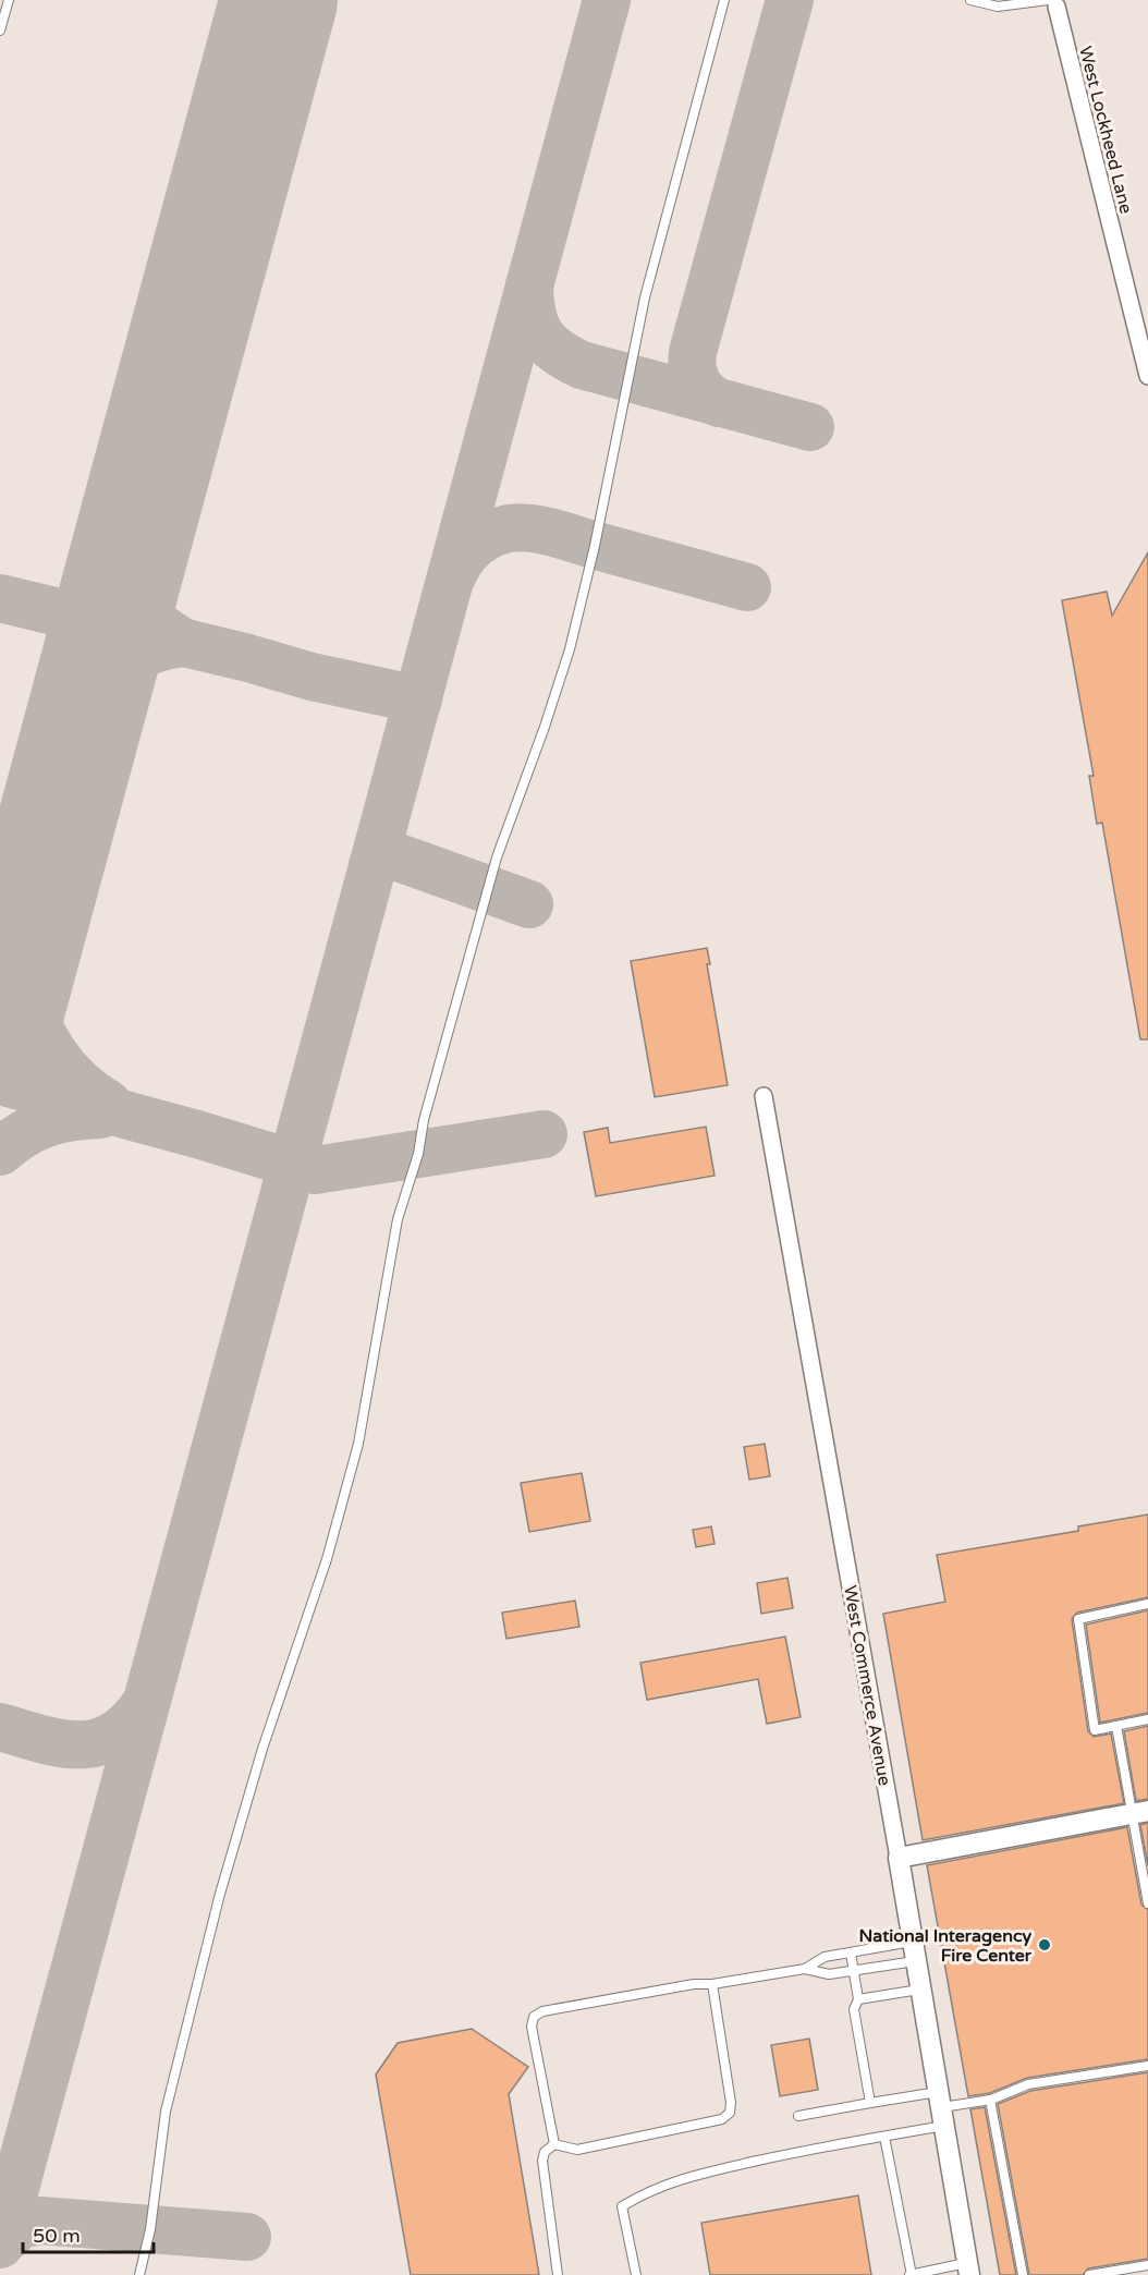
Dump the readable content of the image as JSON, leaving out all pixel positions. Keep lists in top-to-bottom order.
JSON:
{
  "streets": {
    "street": ["West Lockheed Lane", "West Commerce Avenue"]
  },
  "places": ["National Interagency Fire Center"],
  "scale_bar": "50 m"
}
